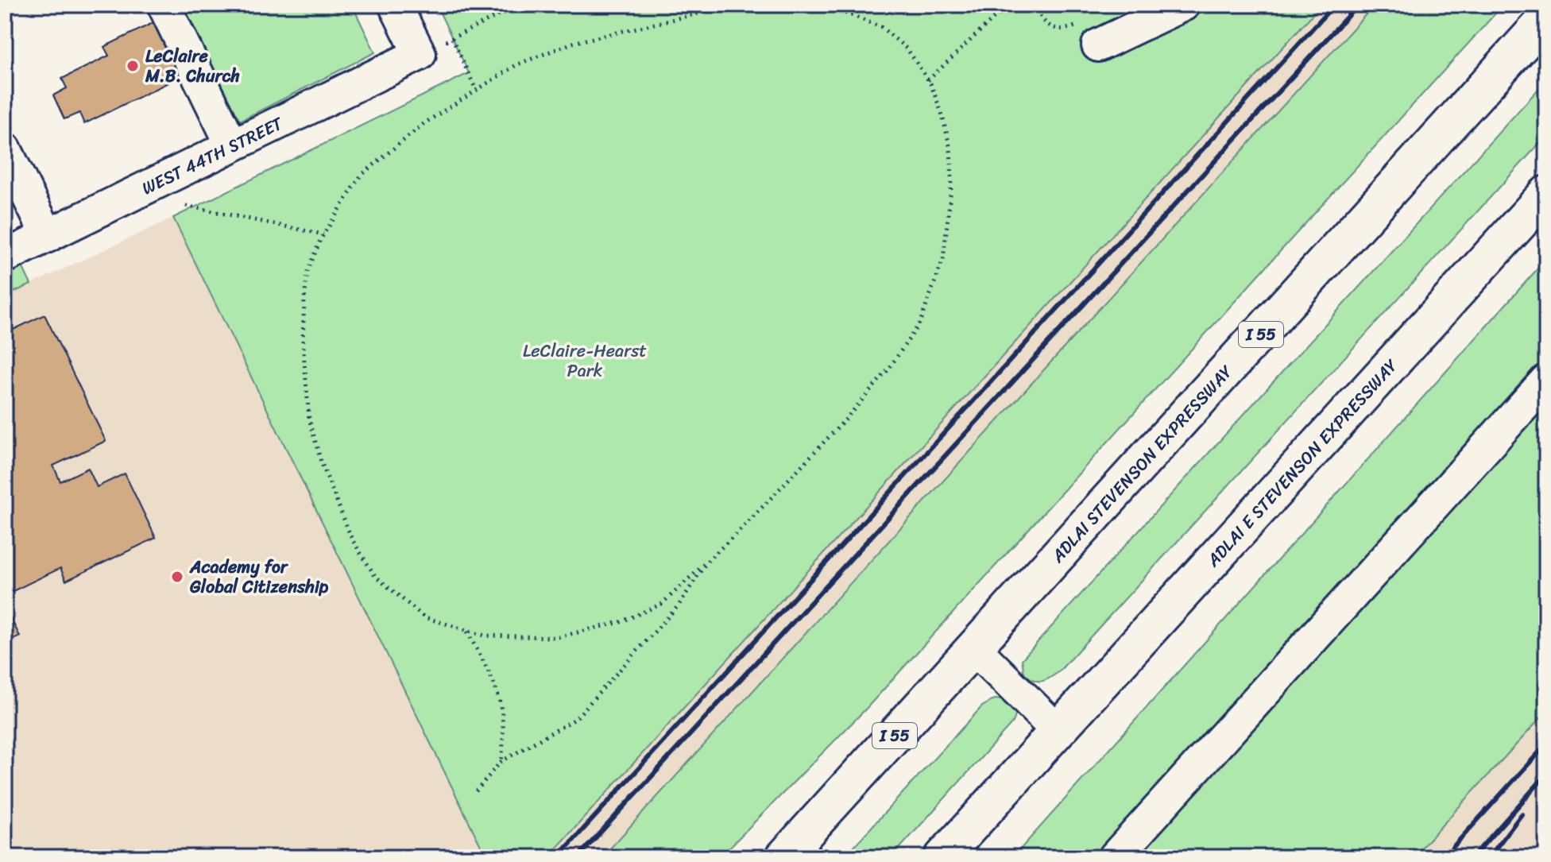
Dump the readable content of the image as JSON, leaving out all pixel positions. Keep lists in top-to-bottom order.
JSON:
{
  "streets": {
    "highway": ["I 55", "ADLAI E STEVENSON EXPRESSWAY", "ADLAI STEVENSON EXPRESSWAY"],
    "street": ["WEST 44TH STREET"]
  },
  "crossings": [
    ["I 55", "ADLAI STEVENSON EXPRESSWAY"]
  ],
  "parks": ["LeClaire-Hearst Park"],
  "places": ["LeClaire M.B. Church", "Academy for Global Citizenship"]
}
